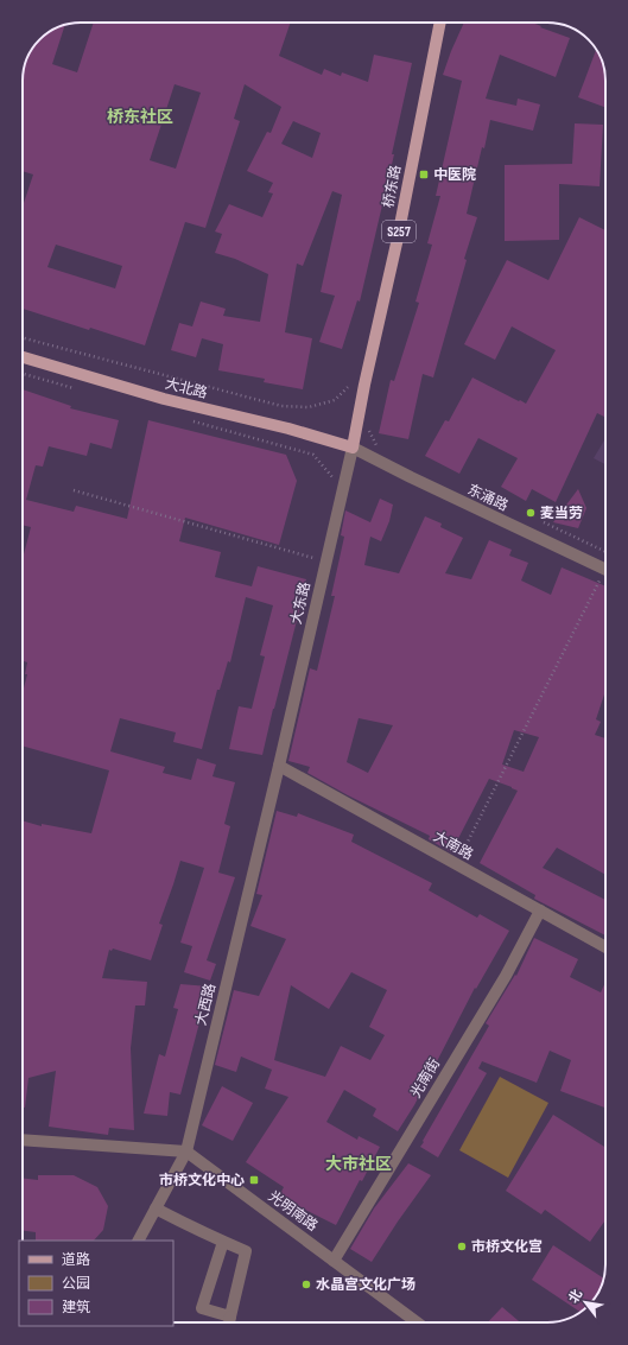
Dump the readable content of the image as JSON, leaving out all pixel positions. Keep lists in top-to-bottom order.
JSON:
{
  "streets": {
    "main road": ["桥东路", "S257", "大北路"],
    "street": [
      "东涌路",
      "大东路",
      "大南路",
      "大西路",
      "光南街",
      "光明南路"
    ]
  },
  "crossings": [
    ["桥东路", "大北路"],
    ["桥东路", "东涌路"],
    ["桥东路", "大东路"],
    ["大北路", "东涌路"],
    ["大北路", "大东路"],
    ["东涌路", "大东路"],
    ["大东路", "大南路"],
    ["大东路", "大西路"],
    ["大南路", "大西路"],
    ["大南路", "光南街"],
    ["大西路", "光明南路"],
    ["光南街", "光明南路"]
  ],
  "districts": ["桥东社区", "大市社区"],
  "places": {
    "transit": ["中医院", "市桥文化中心"],
    "other": ["麦当劳", "市桥文化宫", "水晶宫文化广场"]
  },
  "legend": ["道路", "公园", "建筑"],
  "north": "top left"
}
